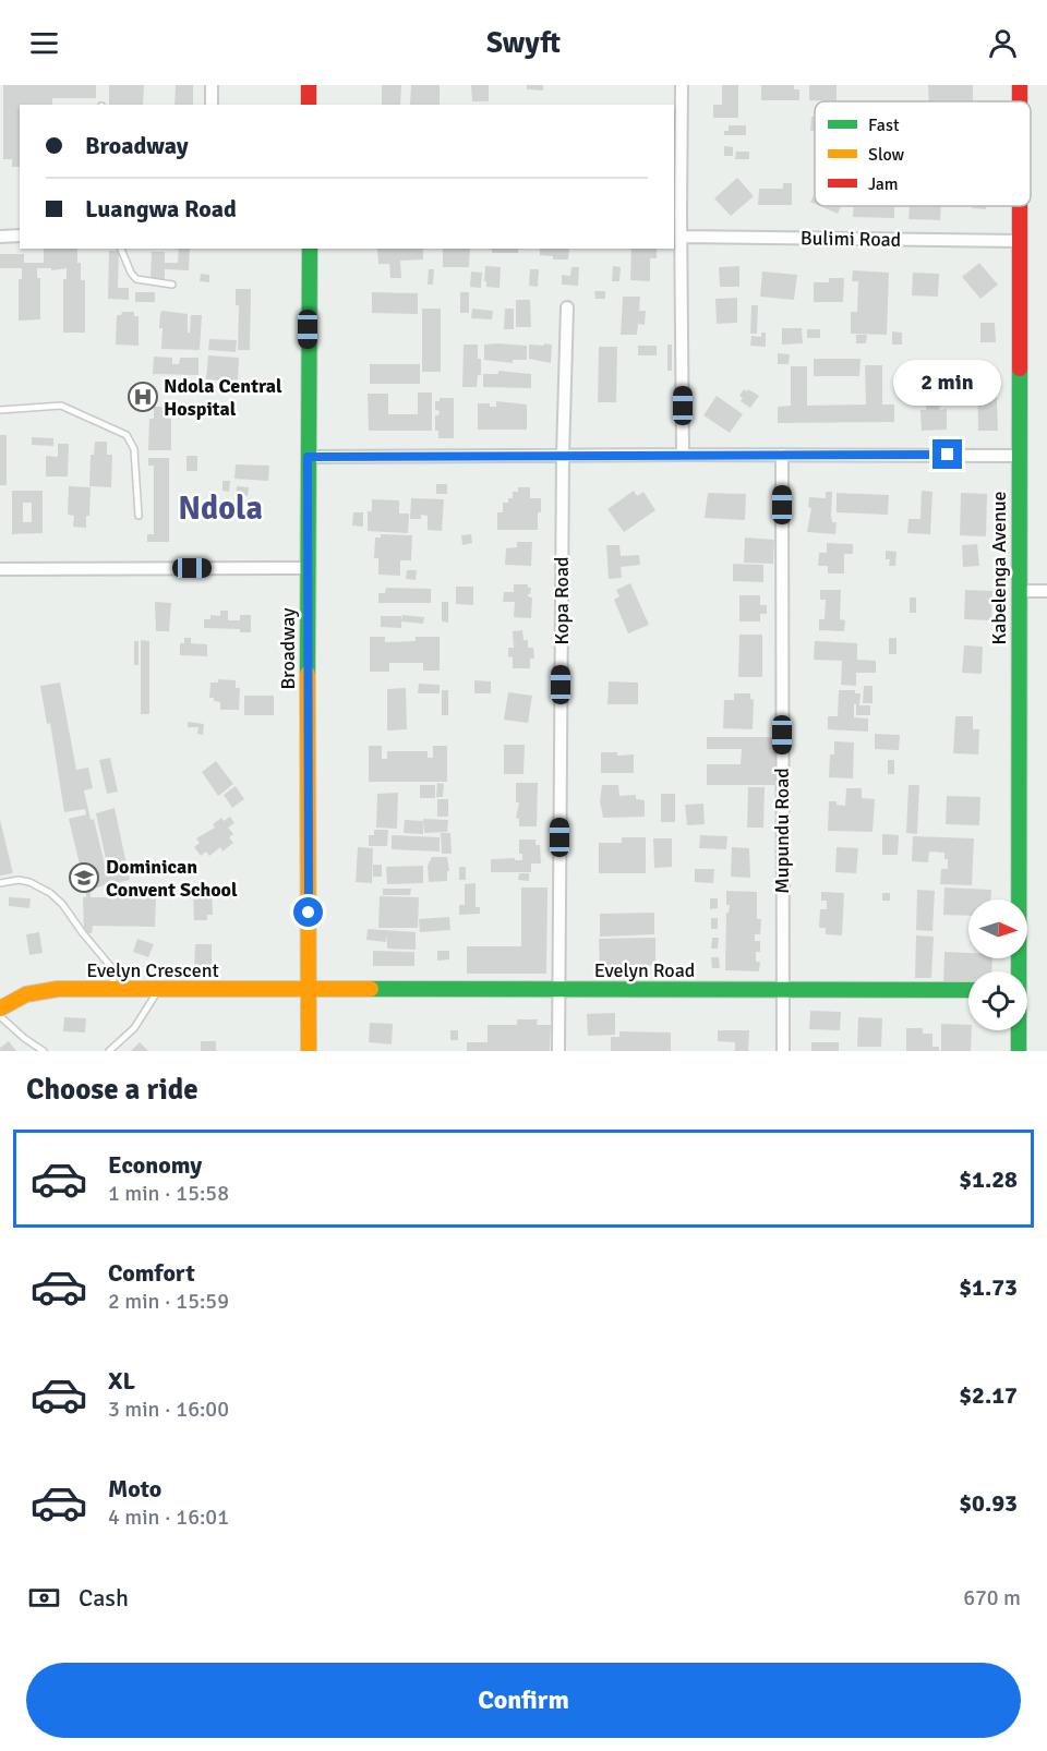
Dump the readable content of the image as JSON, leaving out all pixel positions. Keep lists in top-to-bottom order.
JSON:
{
  "streets": {
    "street": [
      "Bulimi Road",
      "Kabelenga Avenue",
      "Kopa Road",
      "Broadway",
      "Mupundu Road",
      "Evelyn Crescent",
      "Evelyn Road"
    ]
  },
  "crossings": [
    ["Bulimi Road", "Kabelenga Avenue"],
    ["Kopa Road", "Evelyn Road"],
    ["Broadway", "Evelyn Crescent"],
    ["Broadway", "Evelyn Road"],
    ["Mupundu Road", "Evelyn Road"],
    ["Evelyn Crescent", "Evelyn Road"]
  ],
  "districts": ["Ndola"],
  "places": {
    "hospital": ["Ndola Central Hospital"],
    "school or university": ["Dominican Convent School"]
  },
  "legend": ["Fast", "Slow", "Jam"],
  "north": "right",
  "page": {
    "header": "Swyft",
    "banner": ["Broadway", "Luangwa Road"],
    "bubble": "2 min",
    "heading": "Choose a ride",
    "list": [
      {
        "name": "Economy",
        "note": "1 min · 15:58",
        "value": "$1.28"
      },
      {
        "name": "Comfort",
        "note": "2 min · 15:59",
        "value": "$1.73"
      },
      {
        "name": "XL",
        "note": "3 min · 16:00",
        "value": "$2.17"
      },
      {
        "name": "Moto",
        "note": "4 min · 16:01",
        "value": "$0.93"
      }
    ],
    "pay": ["Cash", "670 m"],
    "buttons": "Confirm"
  }
}
